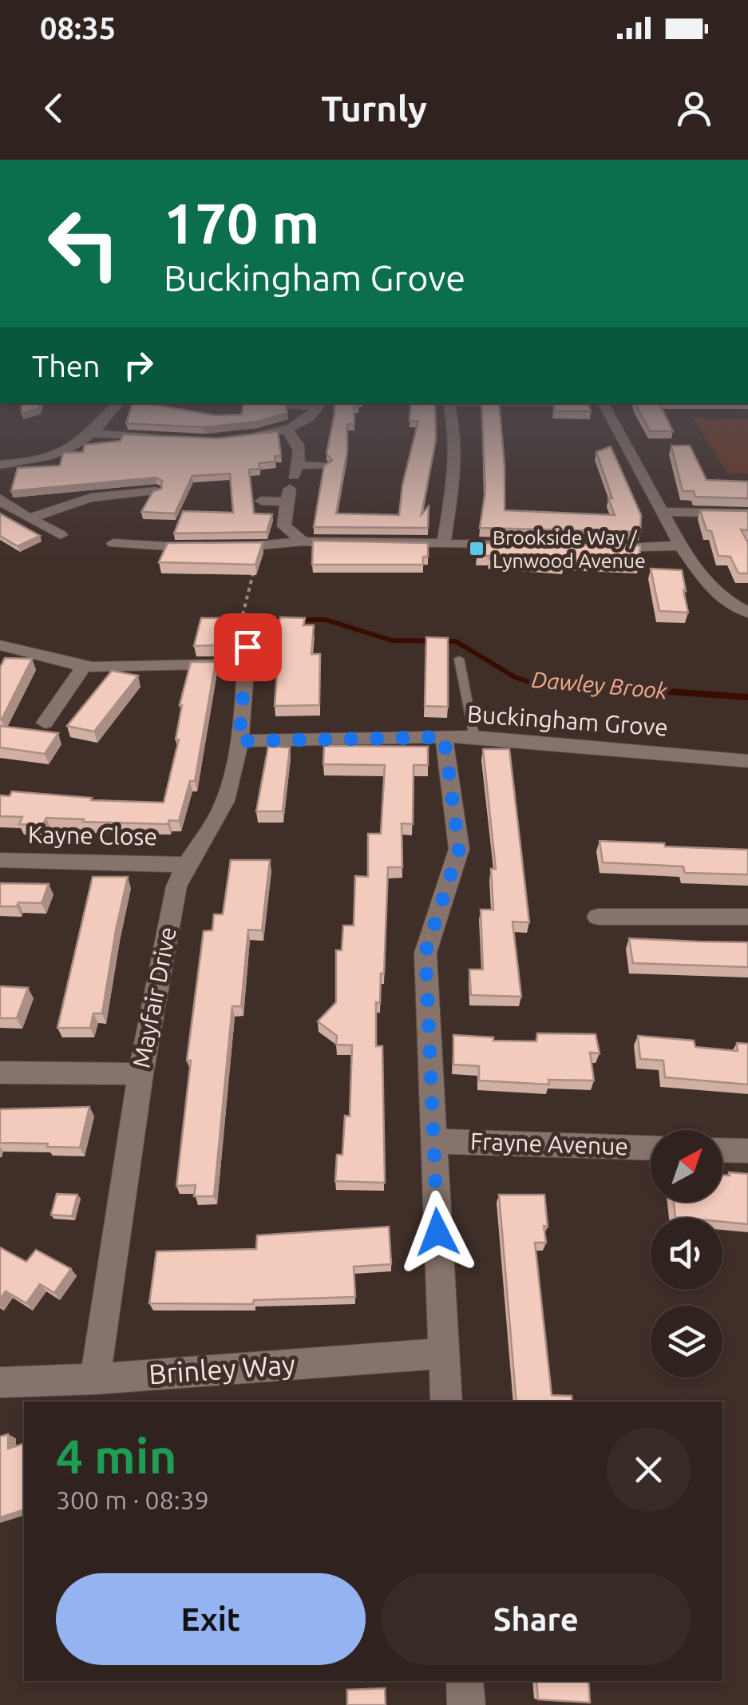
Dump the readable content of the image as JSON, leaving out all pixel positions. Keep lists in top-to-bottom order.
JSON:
{
  "streets": {
    "street": [
      "Buckingham Grove",
      "Kayne Close",
      "Mayfair Drive",
      "Frayne Avenue",
      "Brinley Way"
    ]
  },
  "crossings": [
    ["Buckingham Grove", "Mayfair Drive"],
    ["Kayne Close", "Mayfair Drive"],
    ["Mayfair Drive", "Brinley Way"]
  ],
  "water": ["Dawley Brook"],
  "places": {
    "transit": ["Brookside Way / Lynwood Avenue"]
  },
  "north": "top right",
  "page": {
    "status": "08:35",
    "header": "Turnly",
    "turn": ["170 m", "Buckingham Grove"],
    "then": "Then",
    "heading": ["4 min", "300 m · 08:39"],
    "buttons": ["Exit", "Share"]
  }
}
